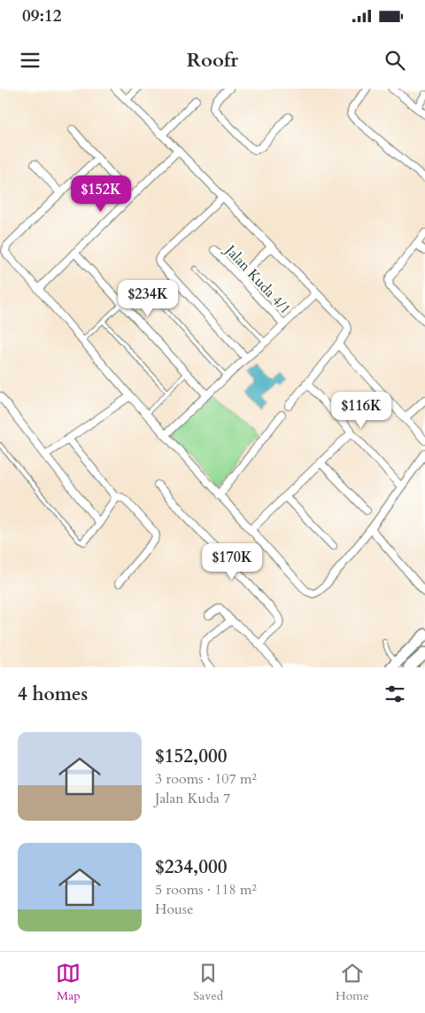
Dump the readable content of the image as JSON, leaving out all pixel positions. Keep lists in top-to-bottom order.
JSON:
{
  "streets": {
    "street": ["Jalan Kuda 4/1"]
  },
  "page": {
    "status": "09:12",
    "header": "Roofr",
    "price": [
      "$152K",
      "$234K",
      "$116K",
      "$170K"
    ],
    "heading": "4 homes",
    "list": [
      {
        "name": "$152,000",
        "note": "3 rooms · 107 m² · Jalan Kuda 7"
      },
      {
        "name": "$234,000",
        "note": "5 rooms · 118 m² · House"
      }
    ],
    "tabs": ["Map", "Saved", "Home"]
  }
}
